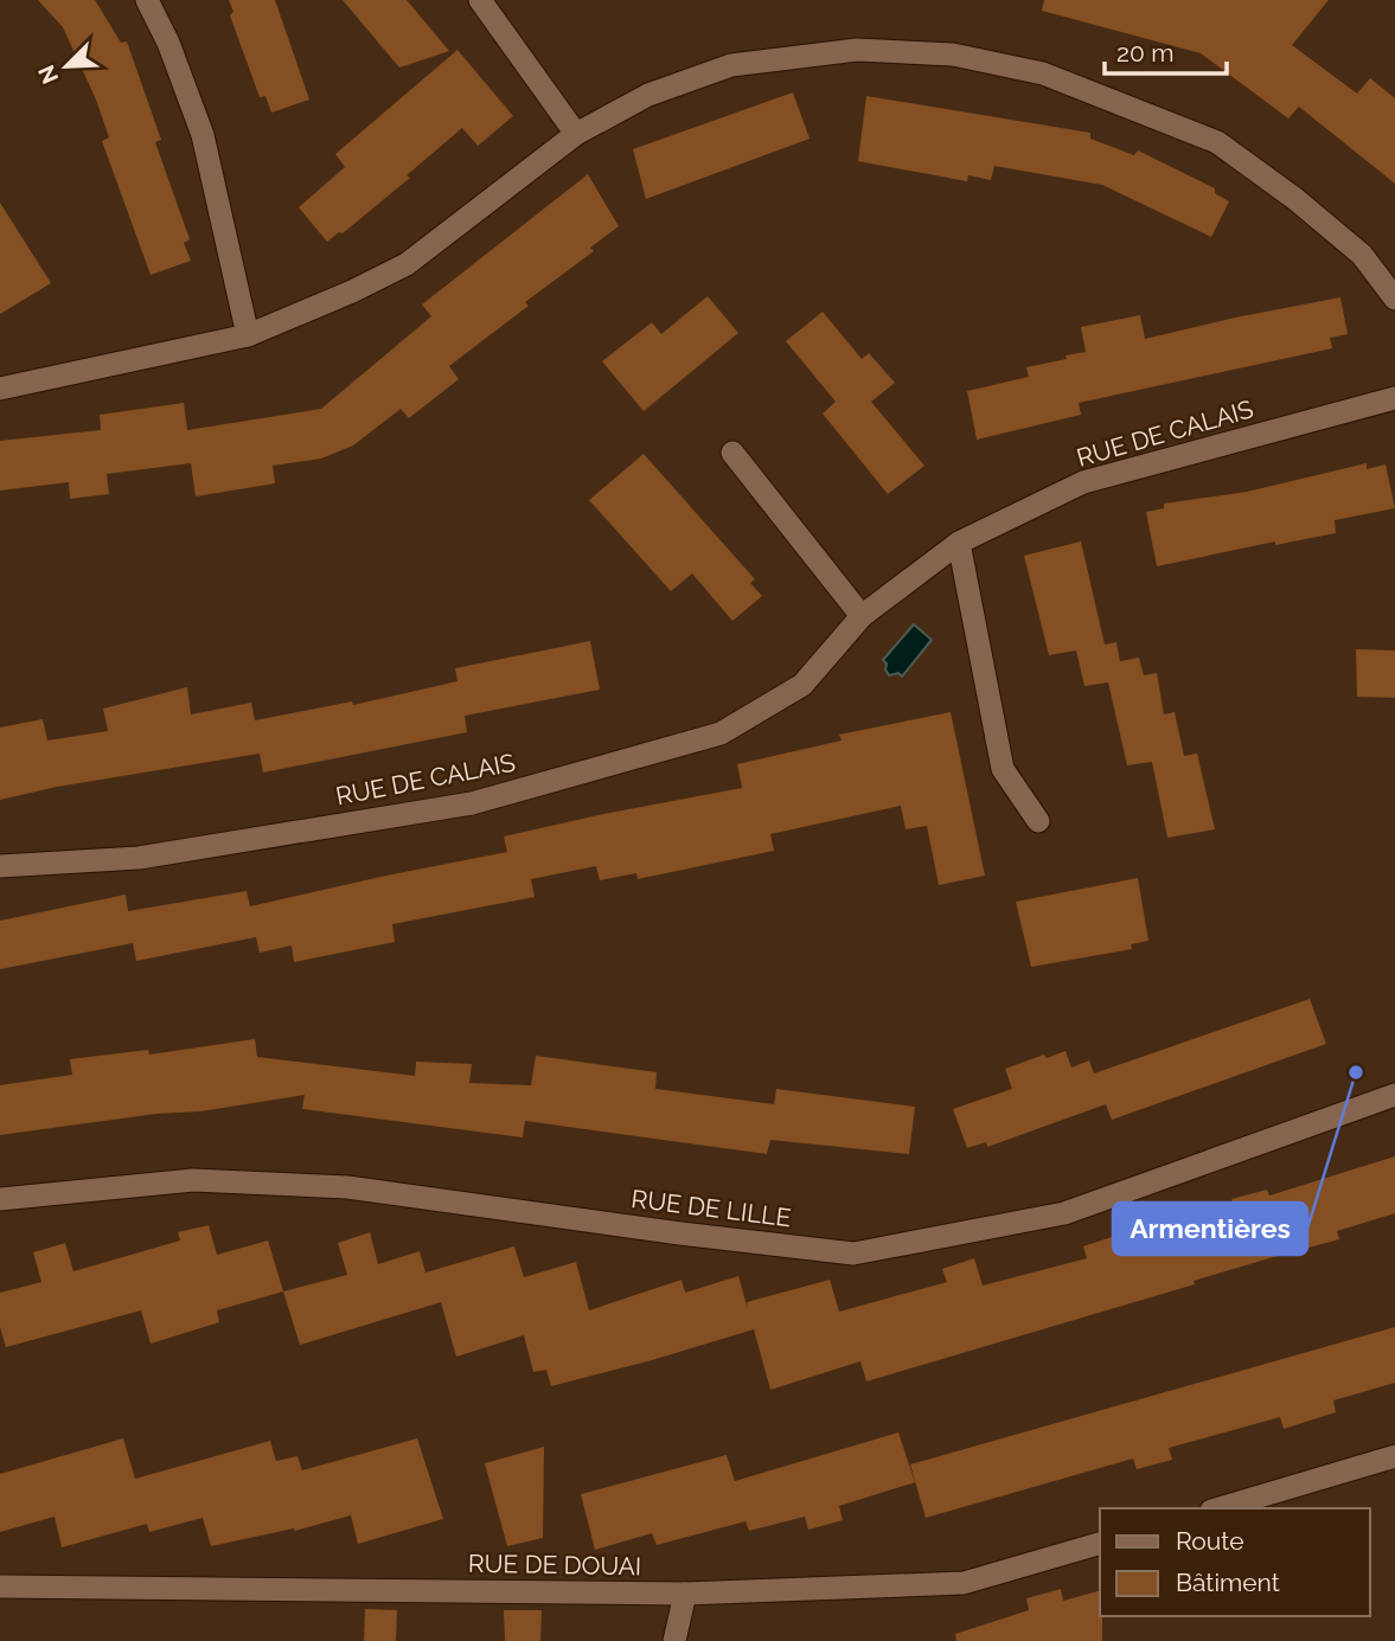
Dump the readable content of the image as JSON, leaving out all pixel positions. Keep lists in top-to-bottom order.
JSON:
{
  "streets": {
    "street": ["RUE DE CALAIS", "RUE DE LILLE", "RUE DE DOUAI"]
  },
  "places": ["Armentières"],
  "legend": ["Route", "Bâtiment"],
  "scale_bar": "20 m",
  "north": "bottom left"
}
